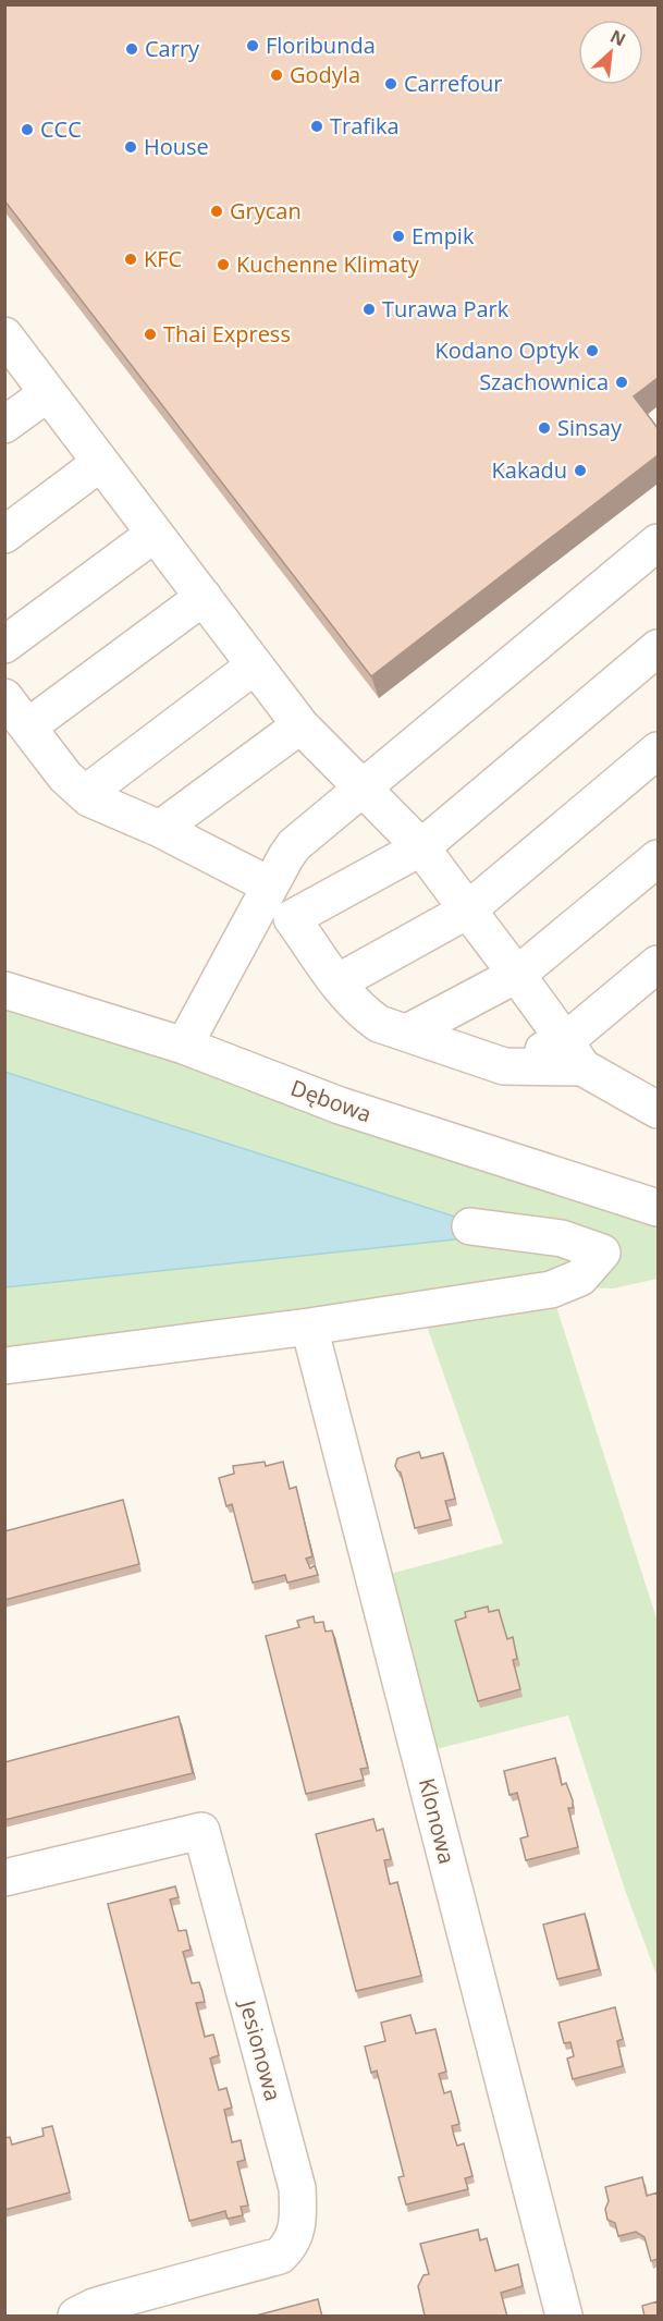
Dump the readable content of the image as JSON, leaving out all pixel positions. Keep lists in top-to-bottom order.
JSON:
{
  "streets": {
    "street": ["Dębowa", "Klonowa", "Jesionowa"]
  },
  "places": [
    "Floribunda",
    "Carry",
    "Godyla",
    "Carrefour",
    "Trafika",
    "CCC",
    "House",
    "Grycan",
    "Empik",
    "KFC",
    "Kuchenne Klimaty",
    "Turawa Park",
    "Thai Express",
    "Kodano Optyk",
    "Szachownica",
    "Sinsay",
    "Kakadu"
  ],
  "north": "top right"
}
